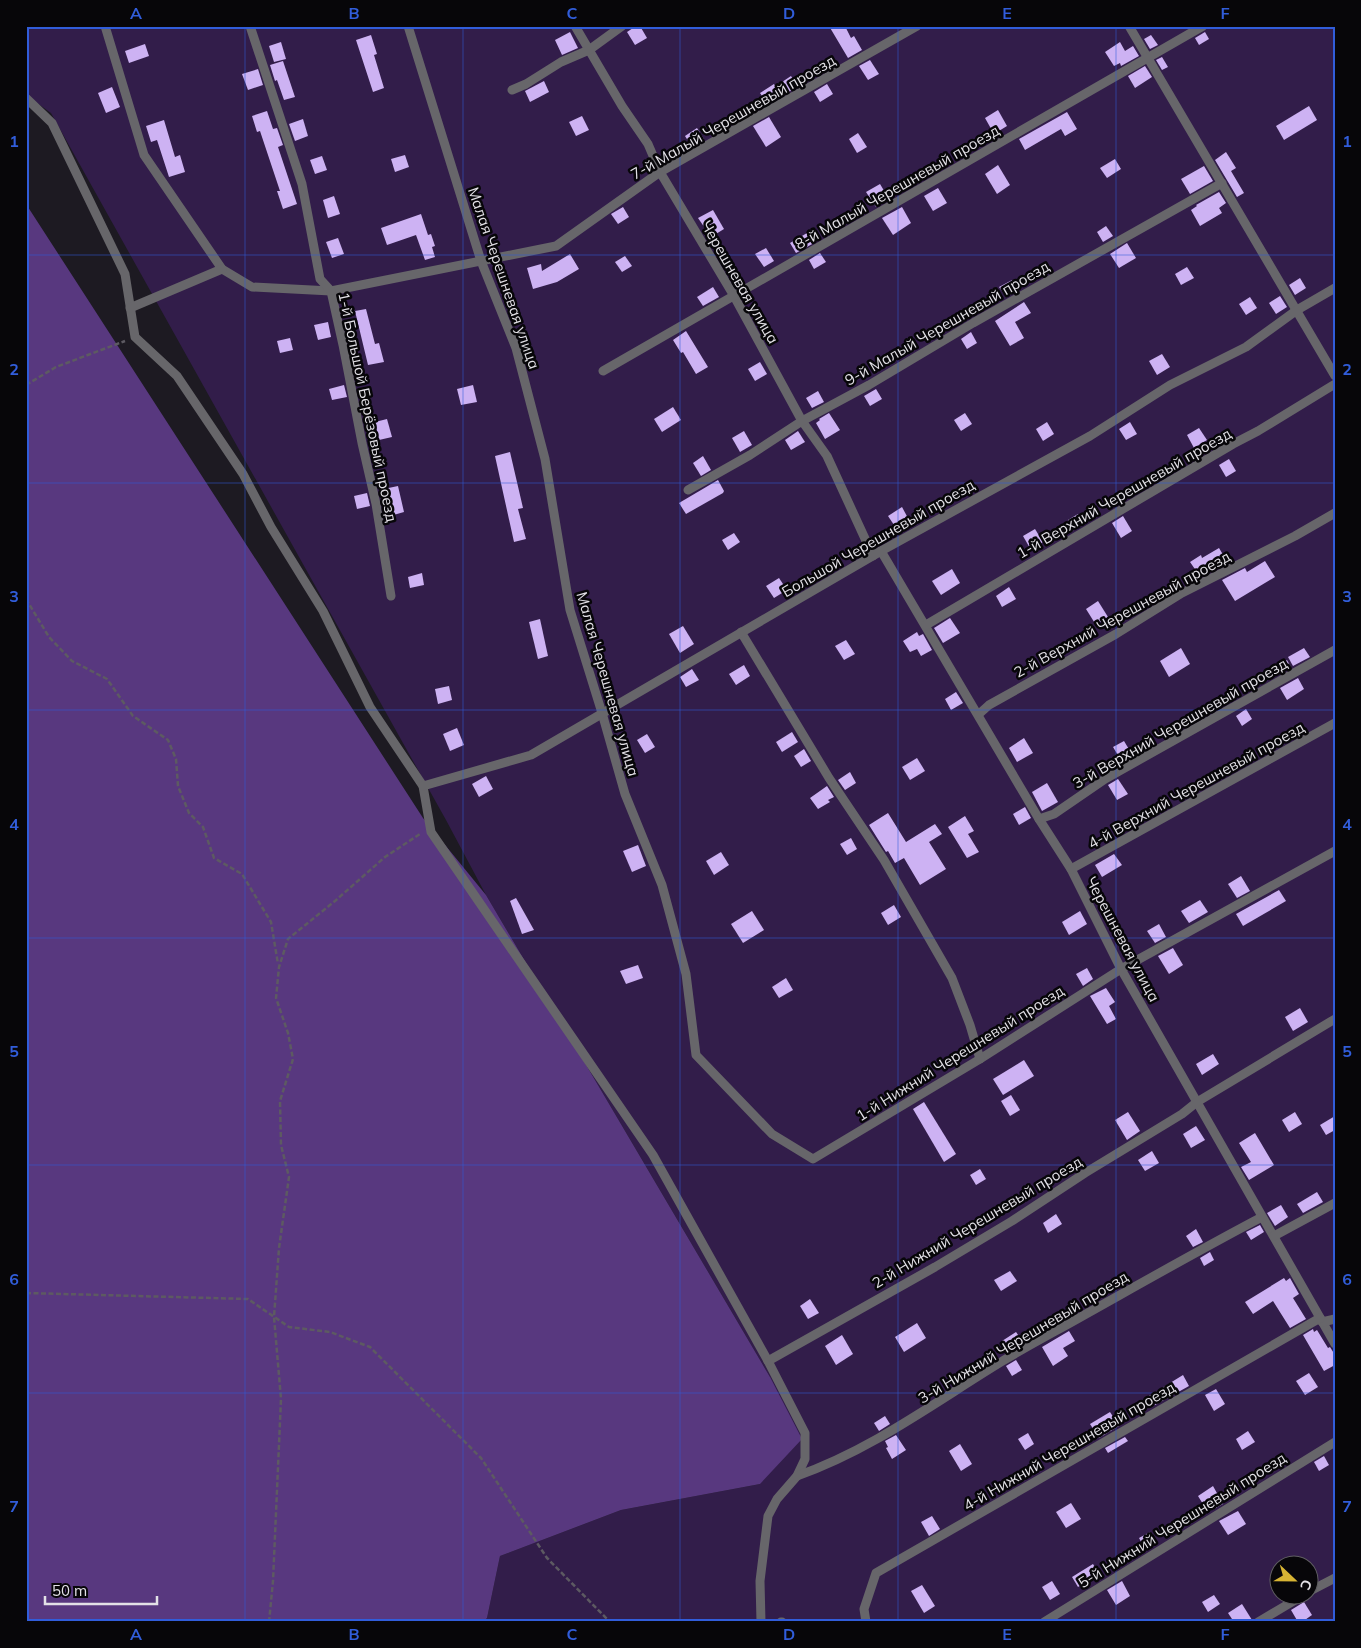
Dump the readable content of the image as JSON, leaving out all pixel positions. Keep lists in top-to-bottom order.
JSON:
{
  "streets": {
    "lane": [
      "7-й Малый Черешневый проезд",
      "8-й Малый Черешневый проезд",
      "Малая Черешневая улица",
      "Черешневая улица",
      "9-й Малый Черешневый проезд",
      "1-й Большой Берёзовый проезд",
      "1-й Верхний Черешневый проезд",
      "Большой Черешневый проезд",
      "2-й Верхний Черешневый проезд",
      "3-й Верхний Черешневый проезд",
      "4-й Верхний Черешневый проезд",
      "1-й Нижний Черешневый проезд",
      "2-й Нижний Черешневый проезд",
      "3-й Нижний Черешневый проезд",
      "4-й Нижний Черешневый проезд",
      "5-й Нижний Черешневый проезд"
    ]
  },
  "crossings": [
    ["7-й Малый Черешневый проезд", "Малая Черешневая улица"],
    ["7-й Малый Черешневый проезд", "Черешневая улица"],
    ["7-й Малый Черешневый проезд", "1-й Большой Берёзовый проезд"],
    ["8-й Малый Черешневый проезд", "Черешневая улица"],
    ["Малая Черешневая улица", "Большой Черешневый проезд"],
    ["Малая Черешневая улица", "1-й Нижний Черешневый проезд"],
    ["Черешневая улица", "9-й Малый Черешневый проезд"],
    ["Черешневая улица", "1-й Верхний Черешневый проезд"],
    ["Черешневая улица", "Большой Черешневый проезд"],
    ["Черешневая улица", "2-й Верхний Черешневый проезд"],
    ["Черешневая улица", "3-й Верхний Черешневый проезд"],
    ["Черешневая улица", "4-й Верхний Черешневый проезд"],
    ["Черешневая улица", "1-й Нижний Черешневый проезд"],
    ["Черешневая улица", "2-й Нижний Черешневый проезд"],
    ["Черешневая улица", "3-й Нижний Черешневый проезд"],
    ["Черешневая улица", "4-й Нижний Черешневый проезд"]
  ],
  "scale_bar": "50 m",
  "north": "right",
  "grid": {
    "columns": [
      "A",
      "B",
      "C",
      "D",
      "E",
      "F"
    ],
    "rows": [
      "1",
      "2",
      "3",
      "4",
      "5",
      "6",
      "7"
    ]
  }
}
